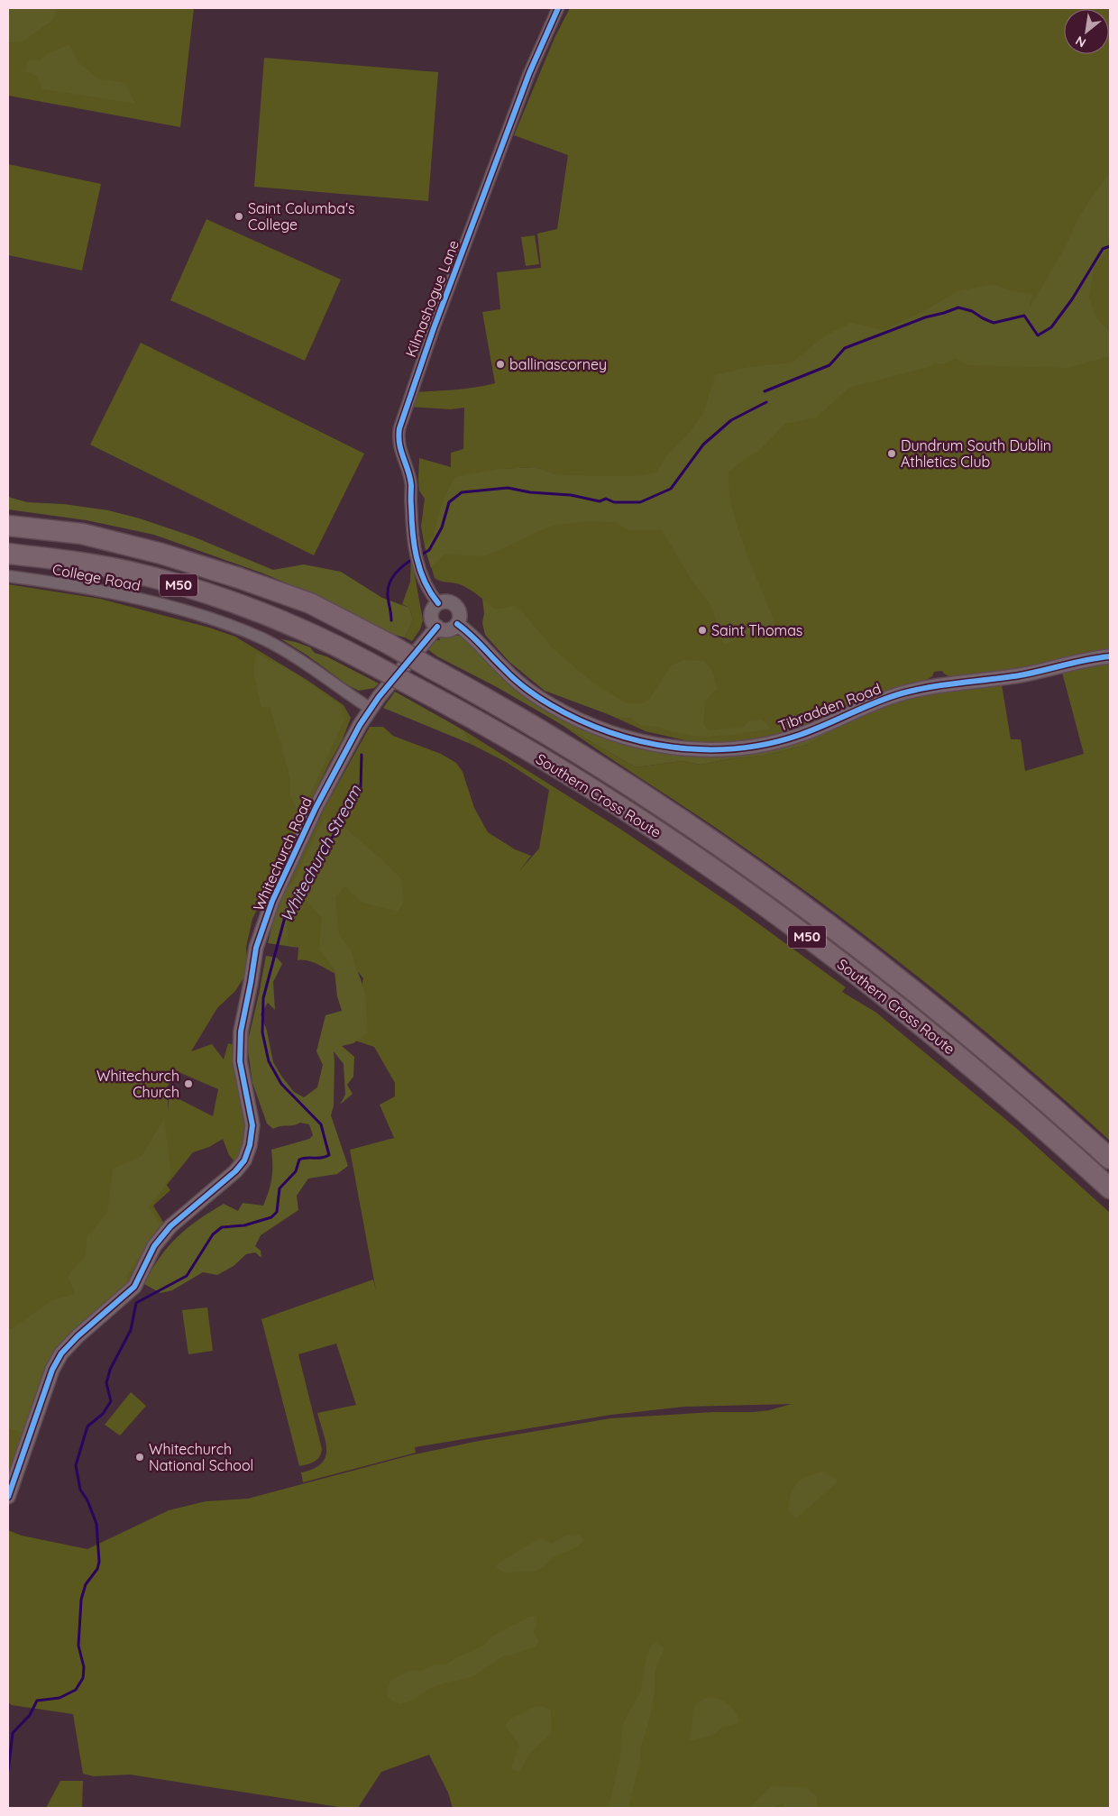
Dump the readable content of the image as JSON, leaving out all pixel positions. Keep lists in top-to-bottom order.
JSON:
{
  "streets": {
    "highway": ["M50", "Southern Cross Route"],
    "street": [
      "Kilmashogue Lane",
      "College Road",
      "Tibradden Road",
      "Whitechurch Road"
    ]
  },
  "crossings": [
    ["Kilmashogue Lane", "Tibradden Road"],
    ["Kilmashogue Lane", "Whitechurch Road"],
    ["College Road", "Whitechurch Road"],
    ["Tibradden Road", "Whitechurch Road"]
  ],
  "water": ["Whitechurch Stream"],
  "places": [
    "Saint Columba's College",
    "ballinascorney",
    "Dundrum South Dublin Athletics Club",
    "Saint Thomas",
    "Whitechurch Church",
    "Whitechurch National School"
  ],
  "north": "bottom left"
}
